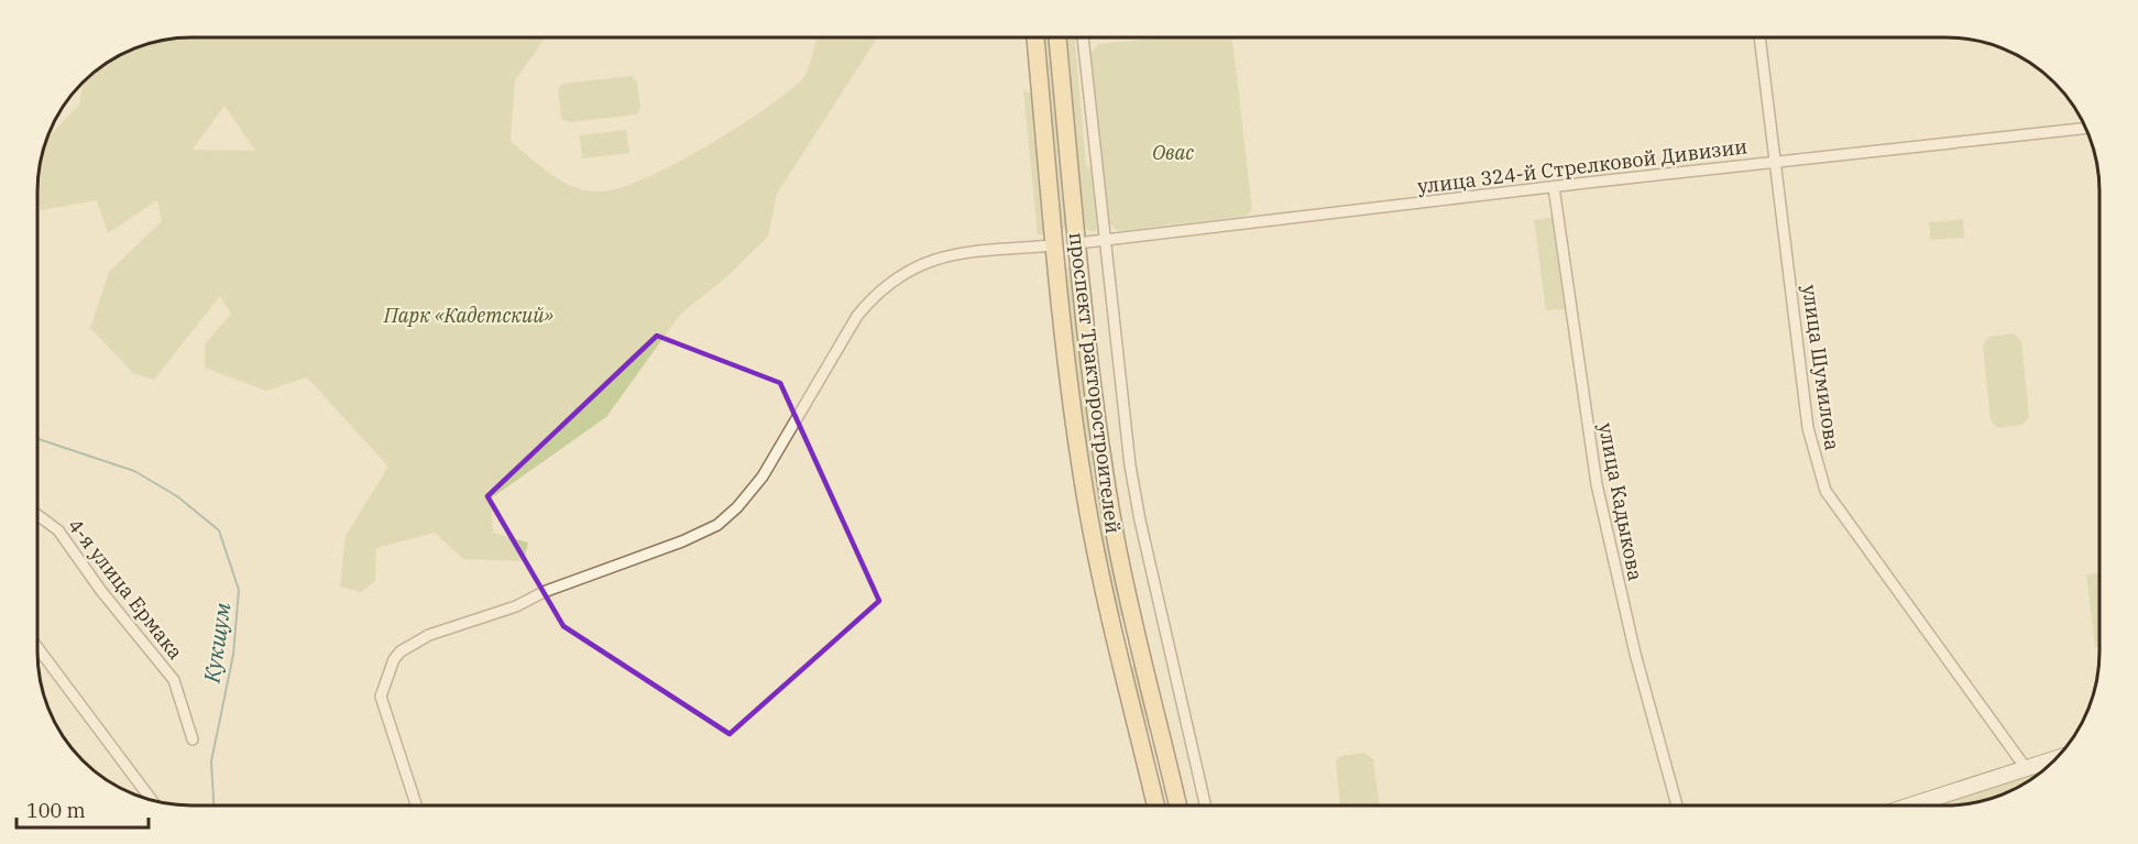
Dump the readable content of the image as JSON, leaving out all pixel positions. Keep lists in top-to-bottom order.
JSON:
{
  "streets": {
    "main road": ["проспект Тракторостроителей"],
    "street": [
      "улица 324-й Стрелковой Дивизии",
      "улица Шумилова",
      "улица Кадыкова",
      "4-я улица Ермака"
    ]
  },
  "crossings": [
    ["улица 324-й Стрелковой Дивизии", "улица Шумилова"],
    ["улица 324-й Стрелковой Дивизии", "проспект Тракторостроителей"],
    ["улица 324-й Стрелковой Дивизии", "улица Кадыкова"]
  ],
  "water": ["Кукшум"],
  "parks": ["Овас", "Парк «Кадетский»"],
  "scale_bar": "100 m"
}
